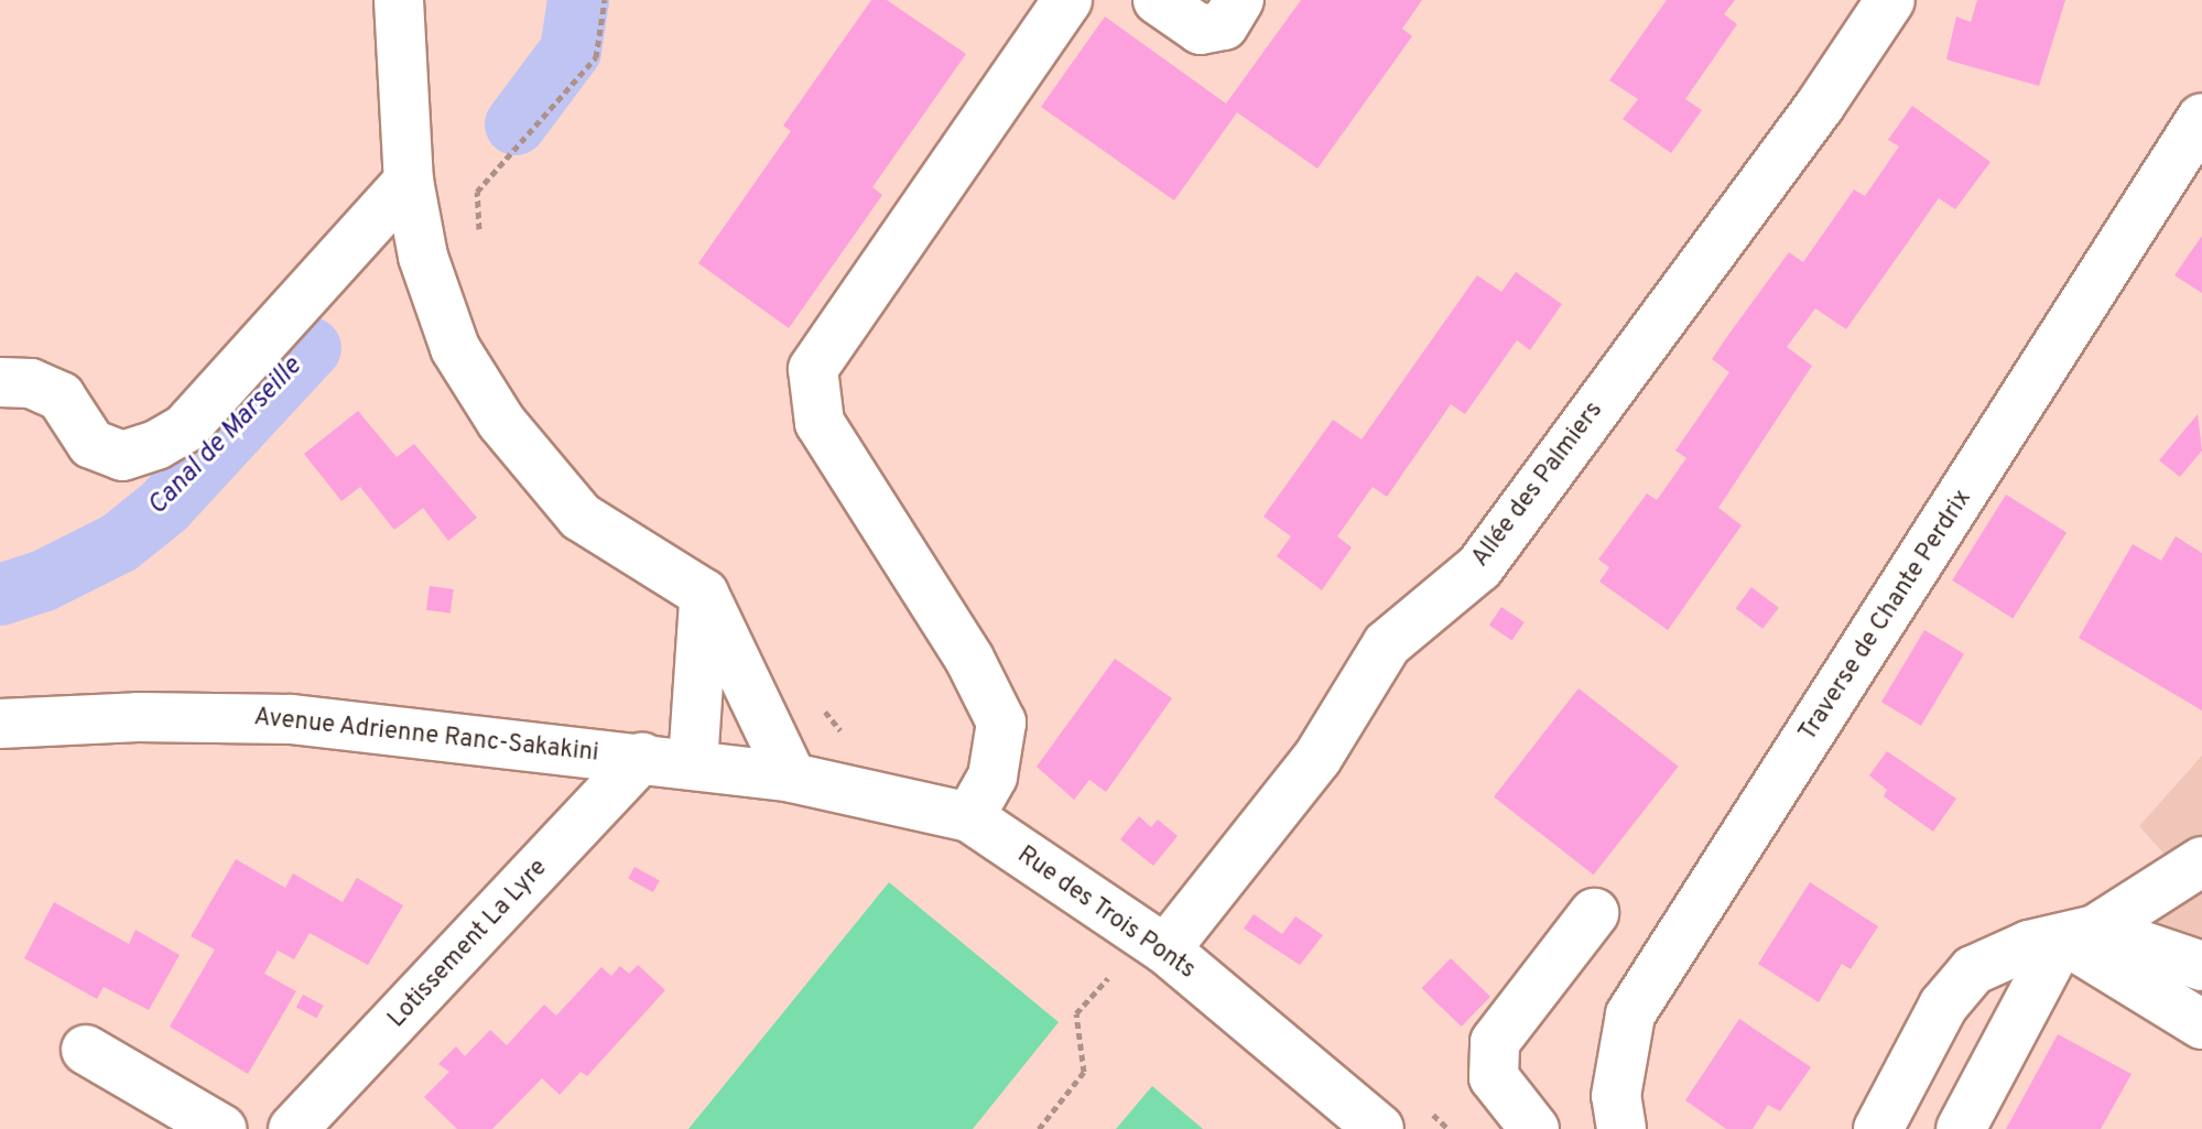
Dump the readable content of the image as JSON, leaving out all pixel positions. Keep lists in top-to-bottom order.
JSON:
{
  "streets": {
    "street": [
      "Allée des Palmiers",
      "Traverse de Chante Perdrix",
      "Avenue Adrienne Ranc-Sakakini",
      "Rue des Trois Ponts",
      "Lotissement La Lyre"
    ]
  },
  "crossings": [
    ["Allée des Palmiers", "Rue des Trois Ponts"],
    ["Avenue Adrienne Ranc-Sakakini", "Rue des Trois Ponts"],
    ["Avenue Adrienne Ranc-Sakakini", "Lotissement La Lyre"]
  ],
  "water": ["Canal de Marseille"]
}
